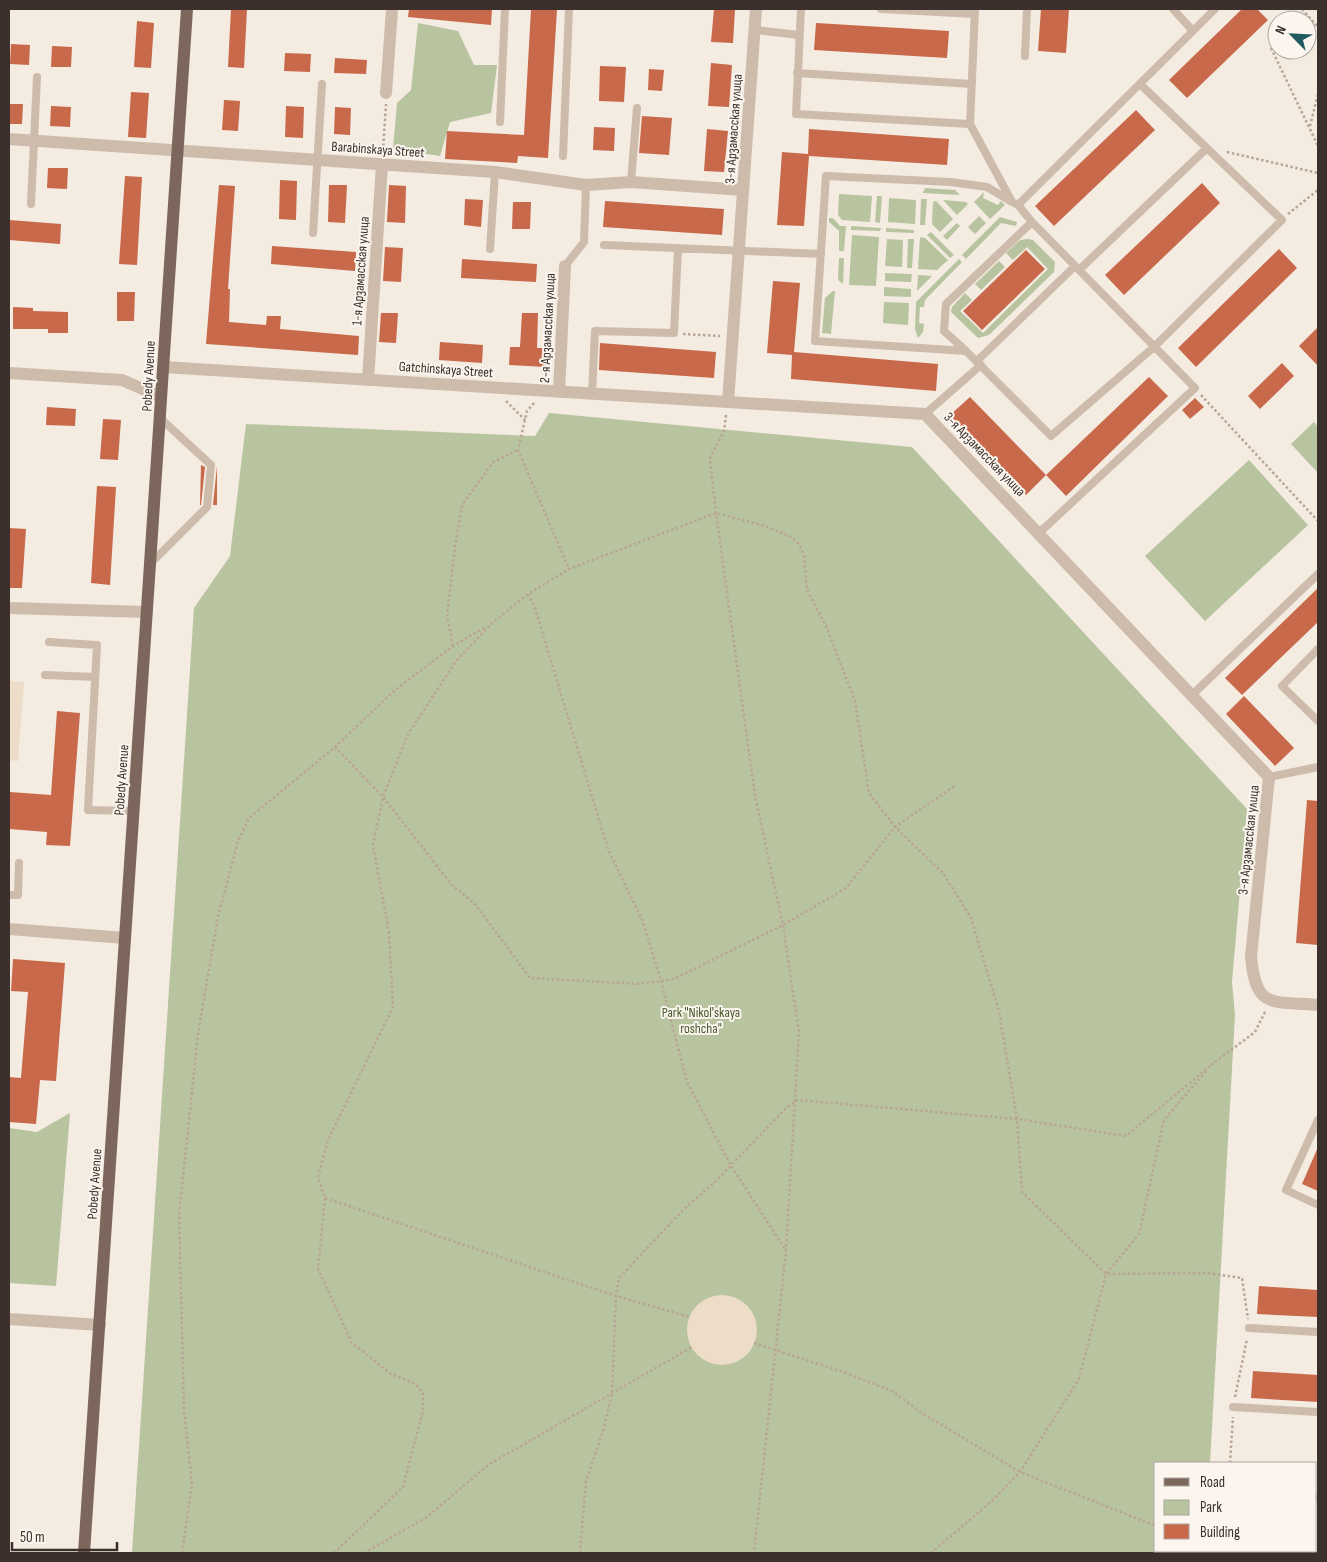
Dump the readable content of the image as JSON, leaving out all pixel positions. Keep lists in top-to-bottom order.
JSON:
{
  "streets": {
    "main road": ["Pobedy Avenue"],
    "street": [
      "3-я Арзамасская улица",
      "Barabinskaya Street",
      "1-я Арзамасская улица",
      "2-я Арзамасская улица",
      "Gatchinskaya Street"
    ]
  },
  "crossings": [
    ["3-я Арзамасская улица", "Barabinskaya Street"],
    ["3-я Арзамасская улица", "Gatchinskaya Street"],
    ["Barabinskaya Street", "1-я Арзамасская улица"],
    ["Barabinskaya Street", "Pobedy Avenue"],
    ["1-я Арзамасская улица", "Gatchinskaya Street"],
    ["2-я Арзамасская улица", "Gatchinskaya Street"],
    ["Gatchinskaya Street", "Pobedy Avenue"]
  ],
  "parks": ["Park \"Nikol'skaya roshcha\""],
  "legend": ["Road", "Park", "Building"],
  "scale_bar": "50 m",
  "north": "top left"
}
